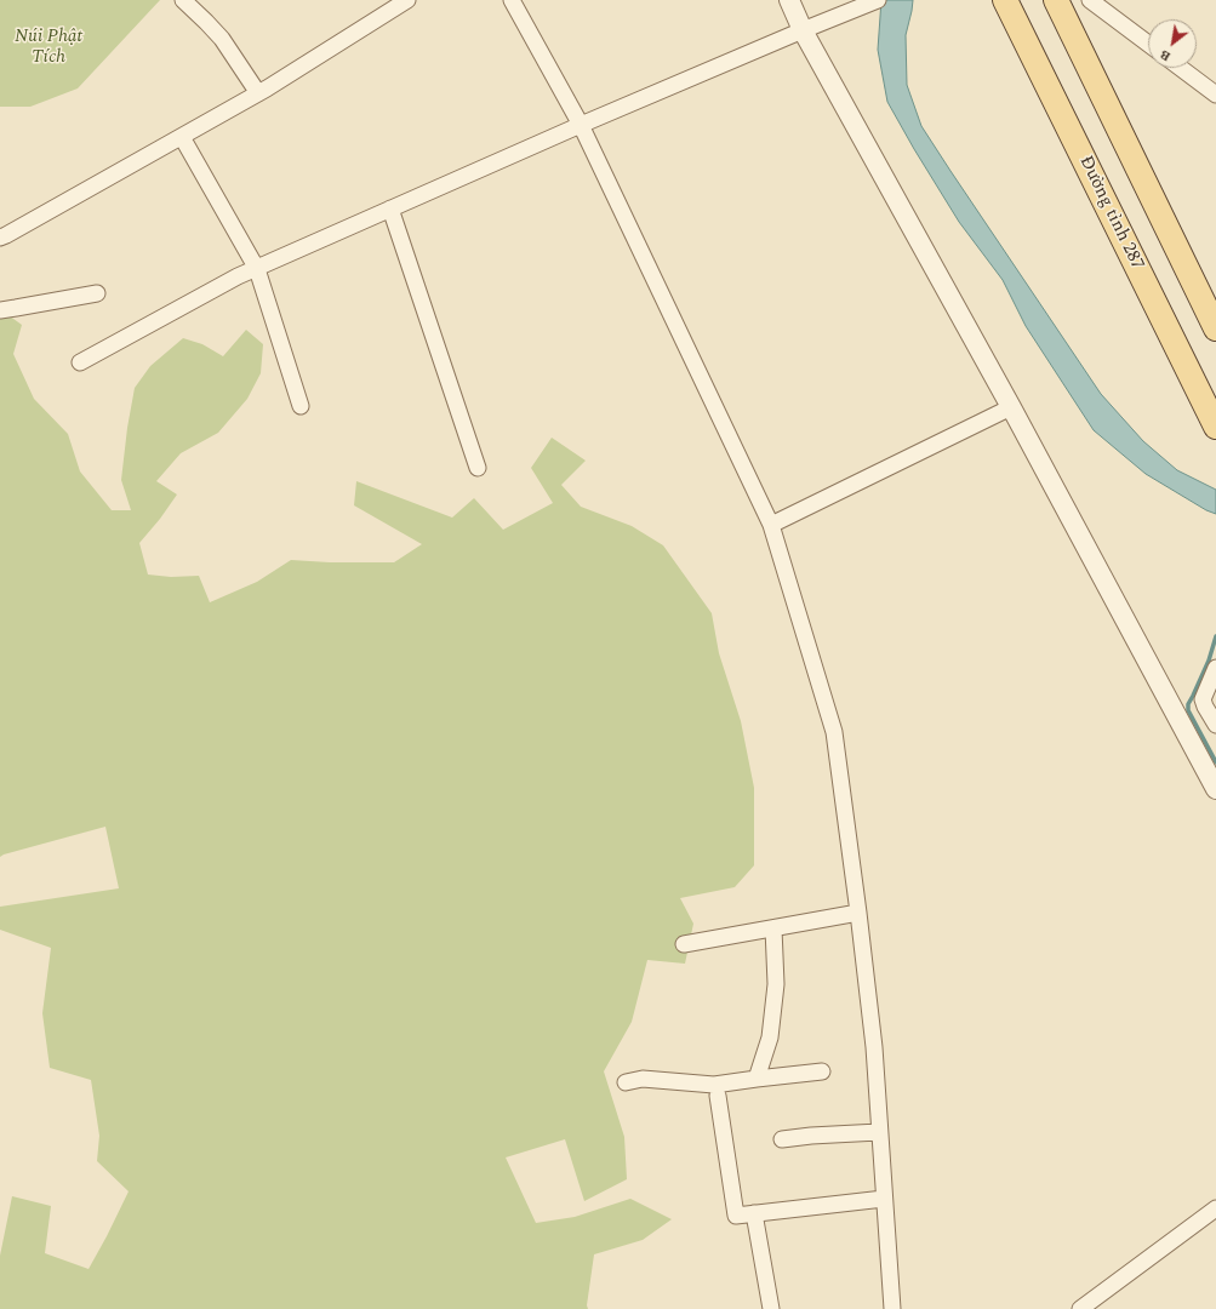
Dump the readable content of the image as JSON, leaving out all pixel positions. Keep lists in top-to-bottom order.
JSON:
{
  "streets": {
    "main road": ["Đường tỉnh 287"]
  },
  "parks": ["Núi Phật Tích"],
  "north": "bottom left"
}
